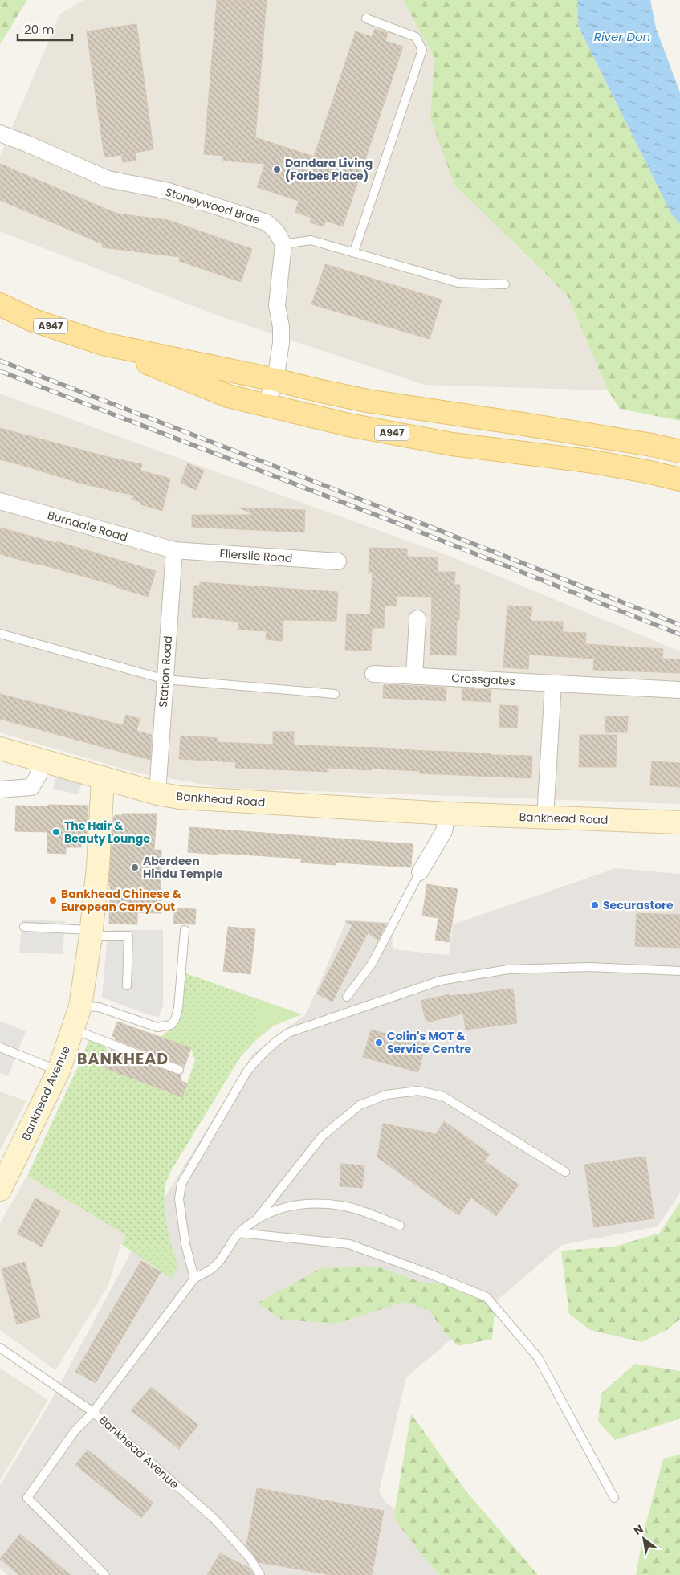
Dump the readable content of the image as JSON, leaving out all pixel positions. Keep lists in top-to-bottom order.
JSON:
{
  "streets": {
    "main road": ["A947"],
    "street": [
      "Stoneywood Brae",
      "Burndale Road",
      "Ellerslie Road",
      "Station Road",
      "Crossgates",
      "Bankhead Road",
      "Bankhead Avenue"
    ]
  },
  "crossings": [
    ["Burndale Road", "Ellerslie Road"],
    ["Burndale Road", "Station Road"],
    ["Ellerslie Road", "Station Road"],
    ["Station Road", "Bankhead Road"],
    ["Bankhead Road", "Bankhead Avenue"]
  ],
  "districts": ["BANKHEAD"],
  "water": ["River Don"],
  "places": [
    "Dandara Living (Forbes Place)",
    "The Hair & Beauty Lounge",
    "Aberdeen Hindu Temple",
    "Bankhead Chinese & European Carry Out",
    "Securastore",
    "Colin's MOT & Service Centre"
  ],
  "scale_bar": "20 m",
  "north": "top left"
}
